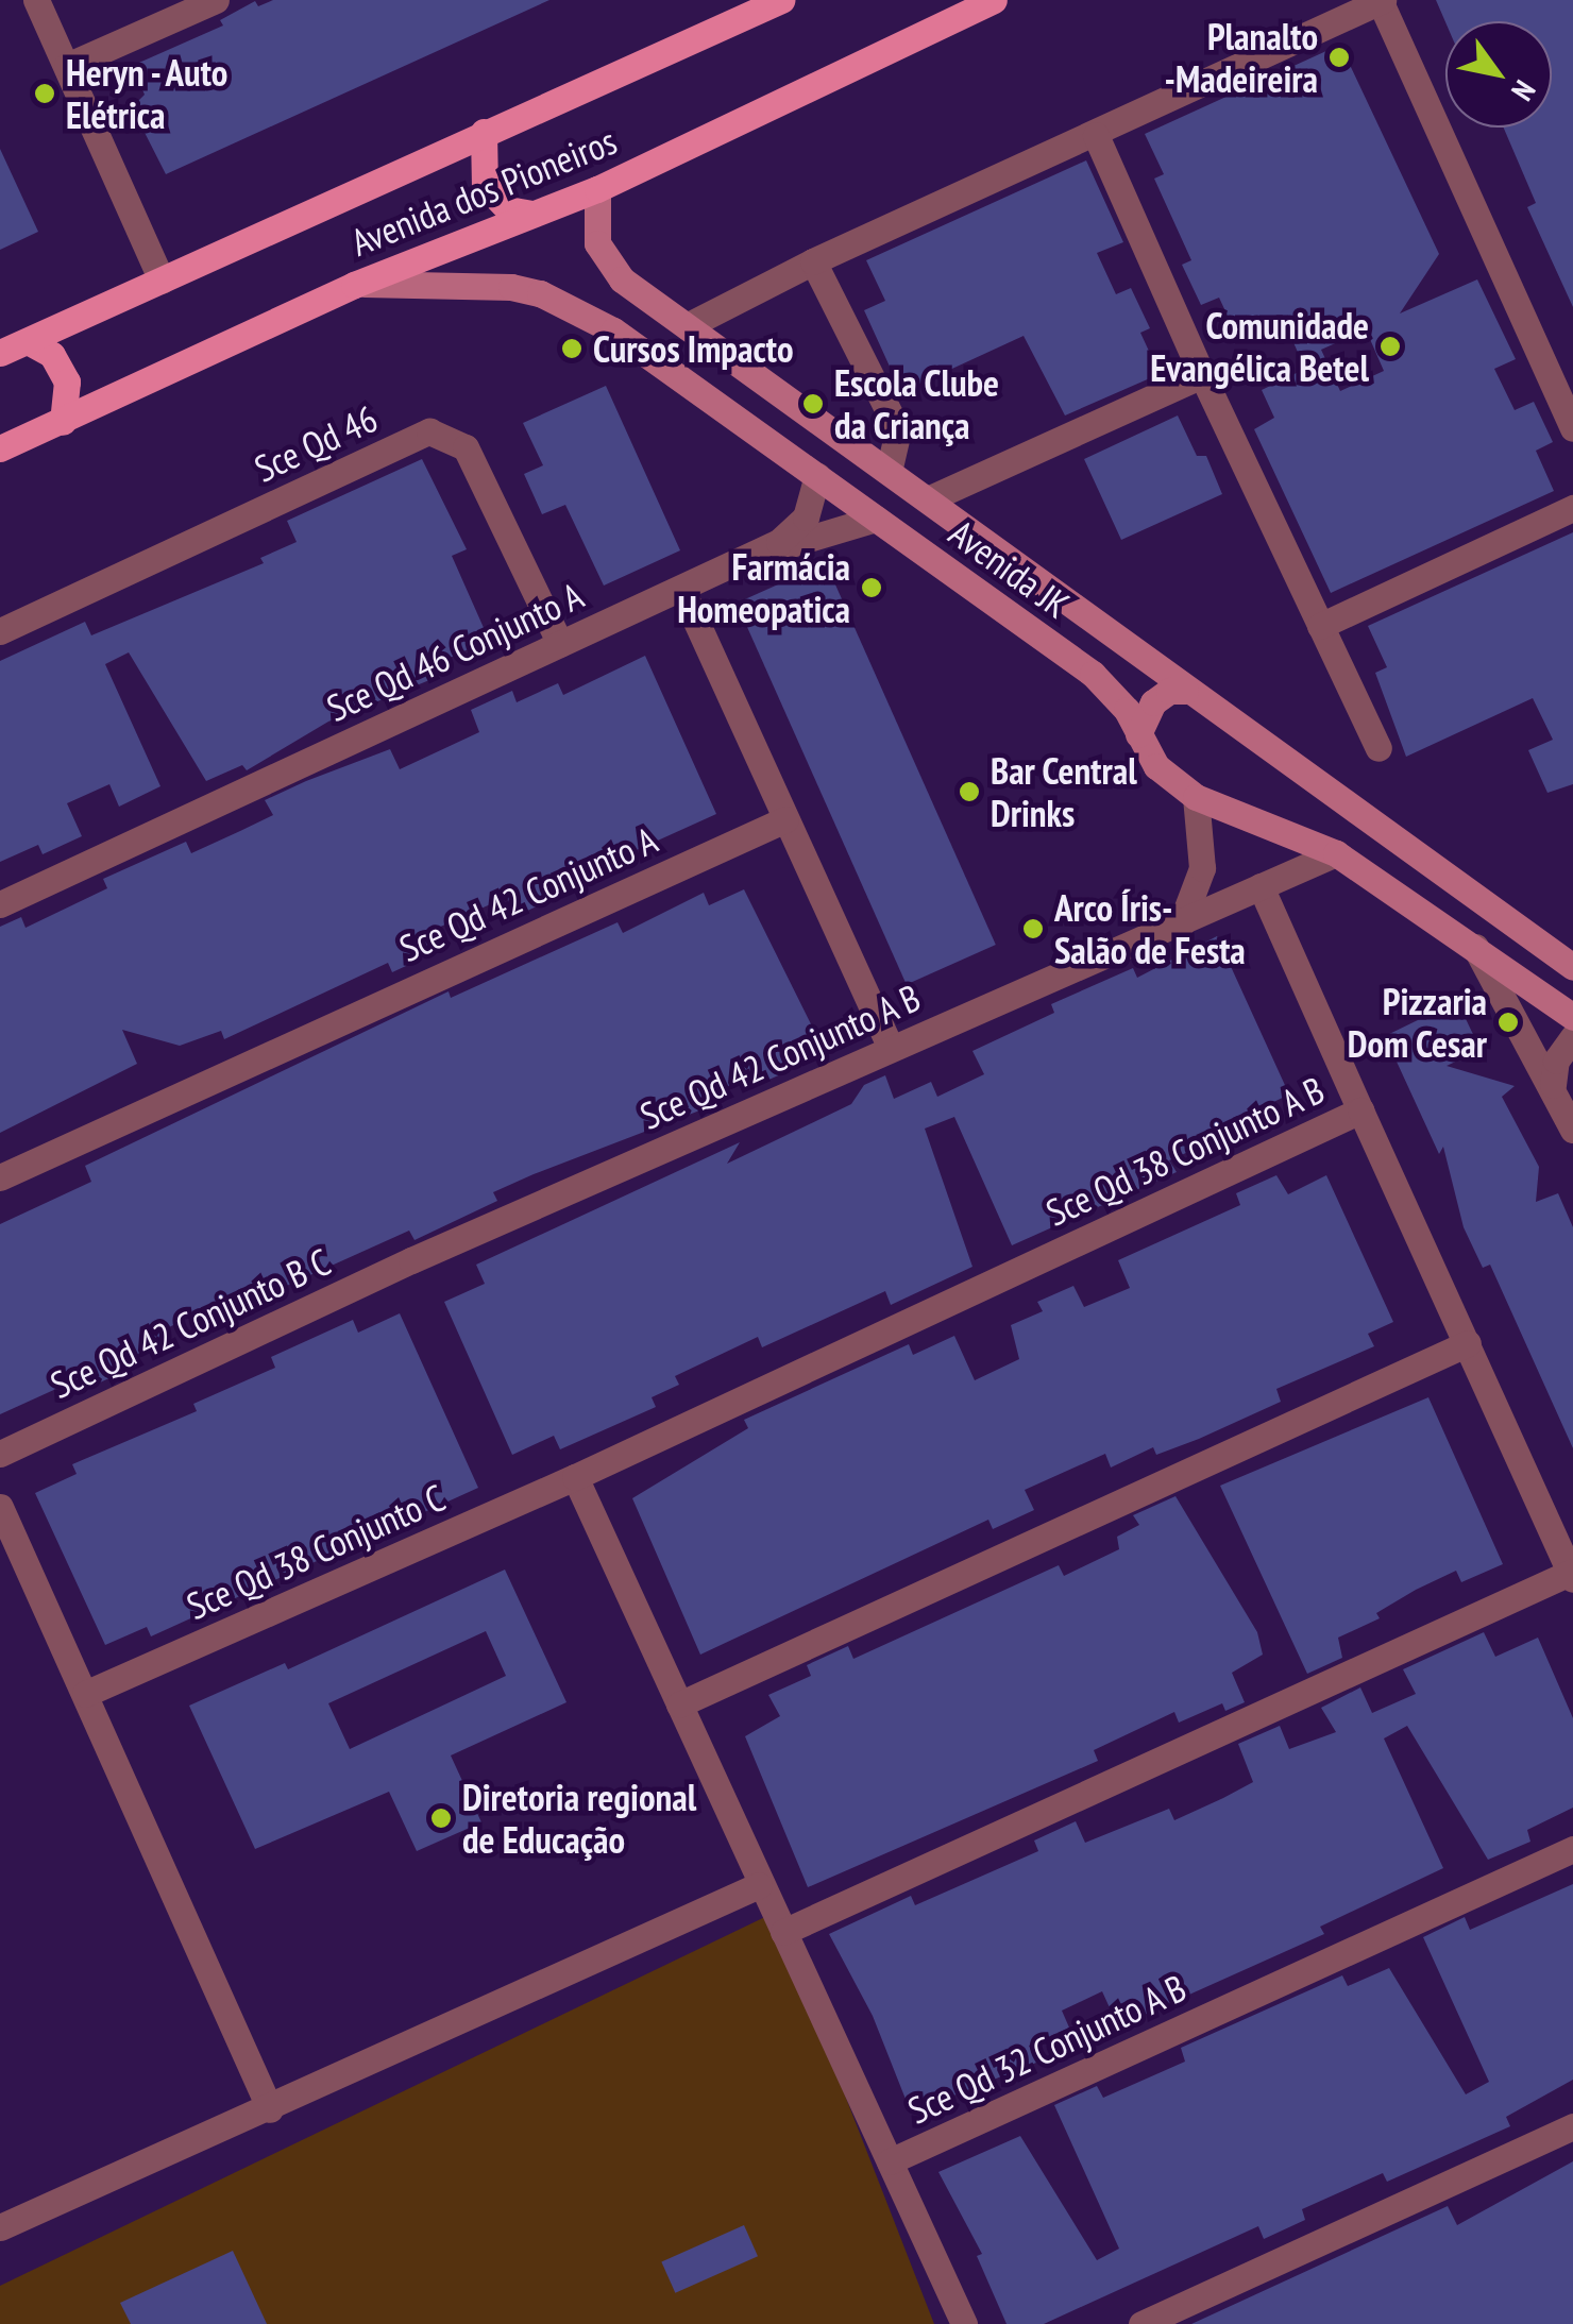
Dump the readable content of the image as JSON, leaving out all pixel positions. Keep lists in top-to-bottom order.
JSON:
{
  "streets": {
    "main road": ["Avenida dos Pioneiros", "Avenida JK"],
    "street": [
      "Sce Qd 46",
      "Sce Qd 46 Conjunto A",
      "Sce Qd 42 Conjunto A",
      "Sce Qd 42 Conjunto A B",
      "Sce Qd 38 Conjunto A B",
      "Sce Qd 42 Conjunto B C",
      "Sce Qd 38 Conjunto C",
      "Sce Qd 32 Conjunto A B"
    ]
  },
  "crossings": [
    ["Avenida dos Pioneiros", "Avenida JK"],
    ["Sce Qd 46", "Sce Qd 46 Conjunto A"],
    ["Avenida JK", "Sce Qd 46 Conjunto A"],
    ["Avenida JK", "Sce Qd 42 Conjunto A B"],
    ["Sce Qd 42 Conjunto A B", "Sce Qd 42 Conjunto B C"],
    ["Sce Qd 38 Conjunto A B", "Sce Qd 38 Conjunto C"],
    ["Sce Qd 38 Conjunto A B", "Sce Qd 32 Conjunto A B"],
    ["Sce Qd 38 Conjunto C", "Sce Qd 32 Conjunto A B"]
  ],
  "places": [
    "Planalto -Madeireira",
    "Heryn - Auto Elétrica",
    "Comunidade Evangélica Betel",
    "Cursos Impacto",
    "Escola Clube da Criança",
    "Farmácia Homeopatica",
    "Bar Central Drinks",
    "Arco Íris- Salão de Festa",
    "Pizzaria Dom Cesar",
    "Diretoria regional de Educação"
  ],
  "north": "bottom right"
}
